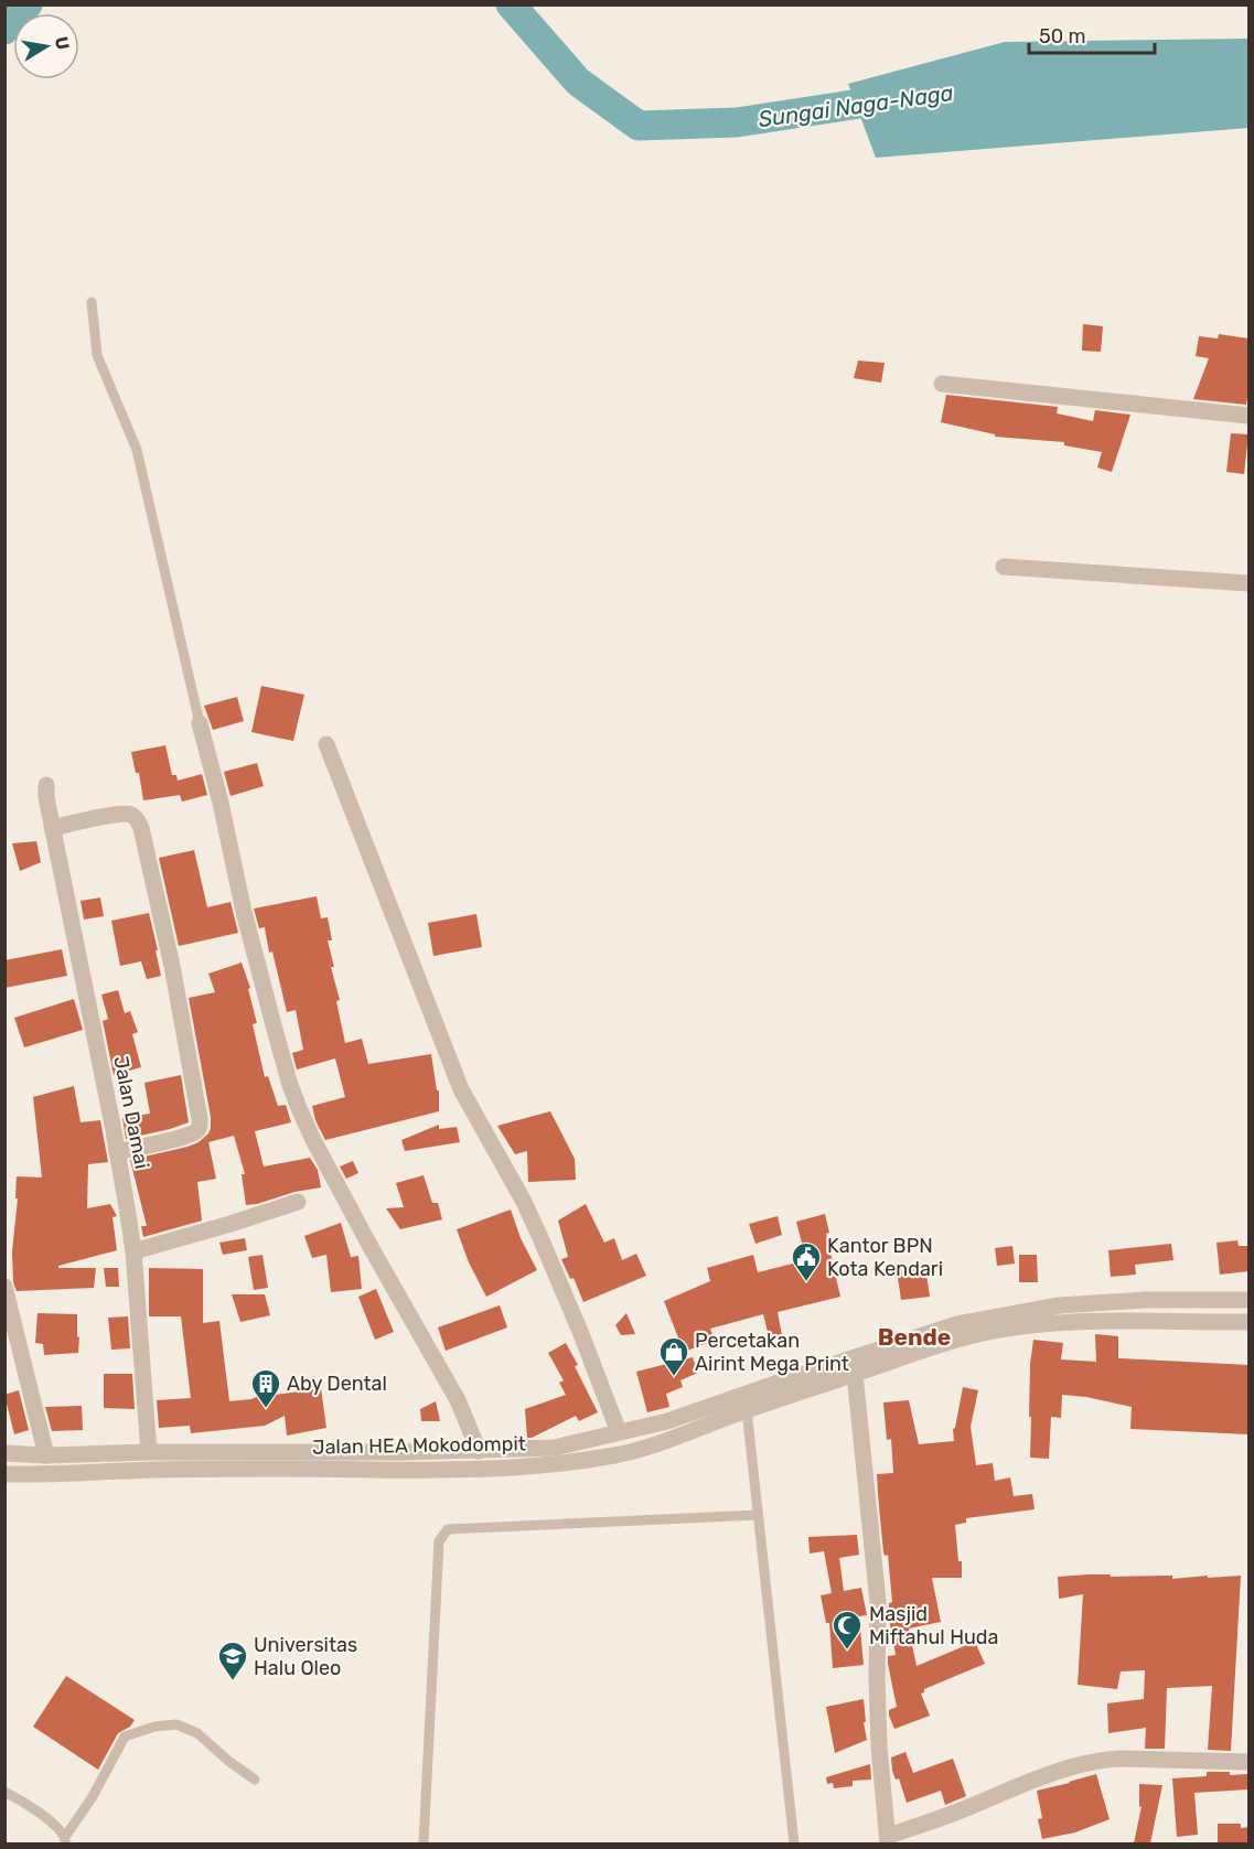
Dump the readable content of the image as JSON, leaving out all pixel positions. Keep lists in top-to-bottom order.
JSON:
{
  "streets": {
    "street": ["Jalan Damai", "Jalan HEA Mokodompit"]
  },
  "crossings": [
    ["Jalan Damai", "Jalan HEA Mokodompit"]
  ],
  "districts": ["Bende"],
  "water": ["Sungai Naga-Naga"],
  "places": {
    "public building": ["Kantor BPN Kota Kendari"],
    "shop": ["Percetakan Airint Mega Print"],
    "building": ["Aby Dental"],
    "mosque": ["Masjid Miftahul Huda"],
    "school or university": ["Universitas Halu Oleo"]
  },
  "scale_bar": "50 m",
  "north": "right"
}
